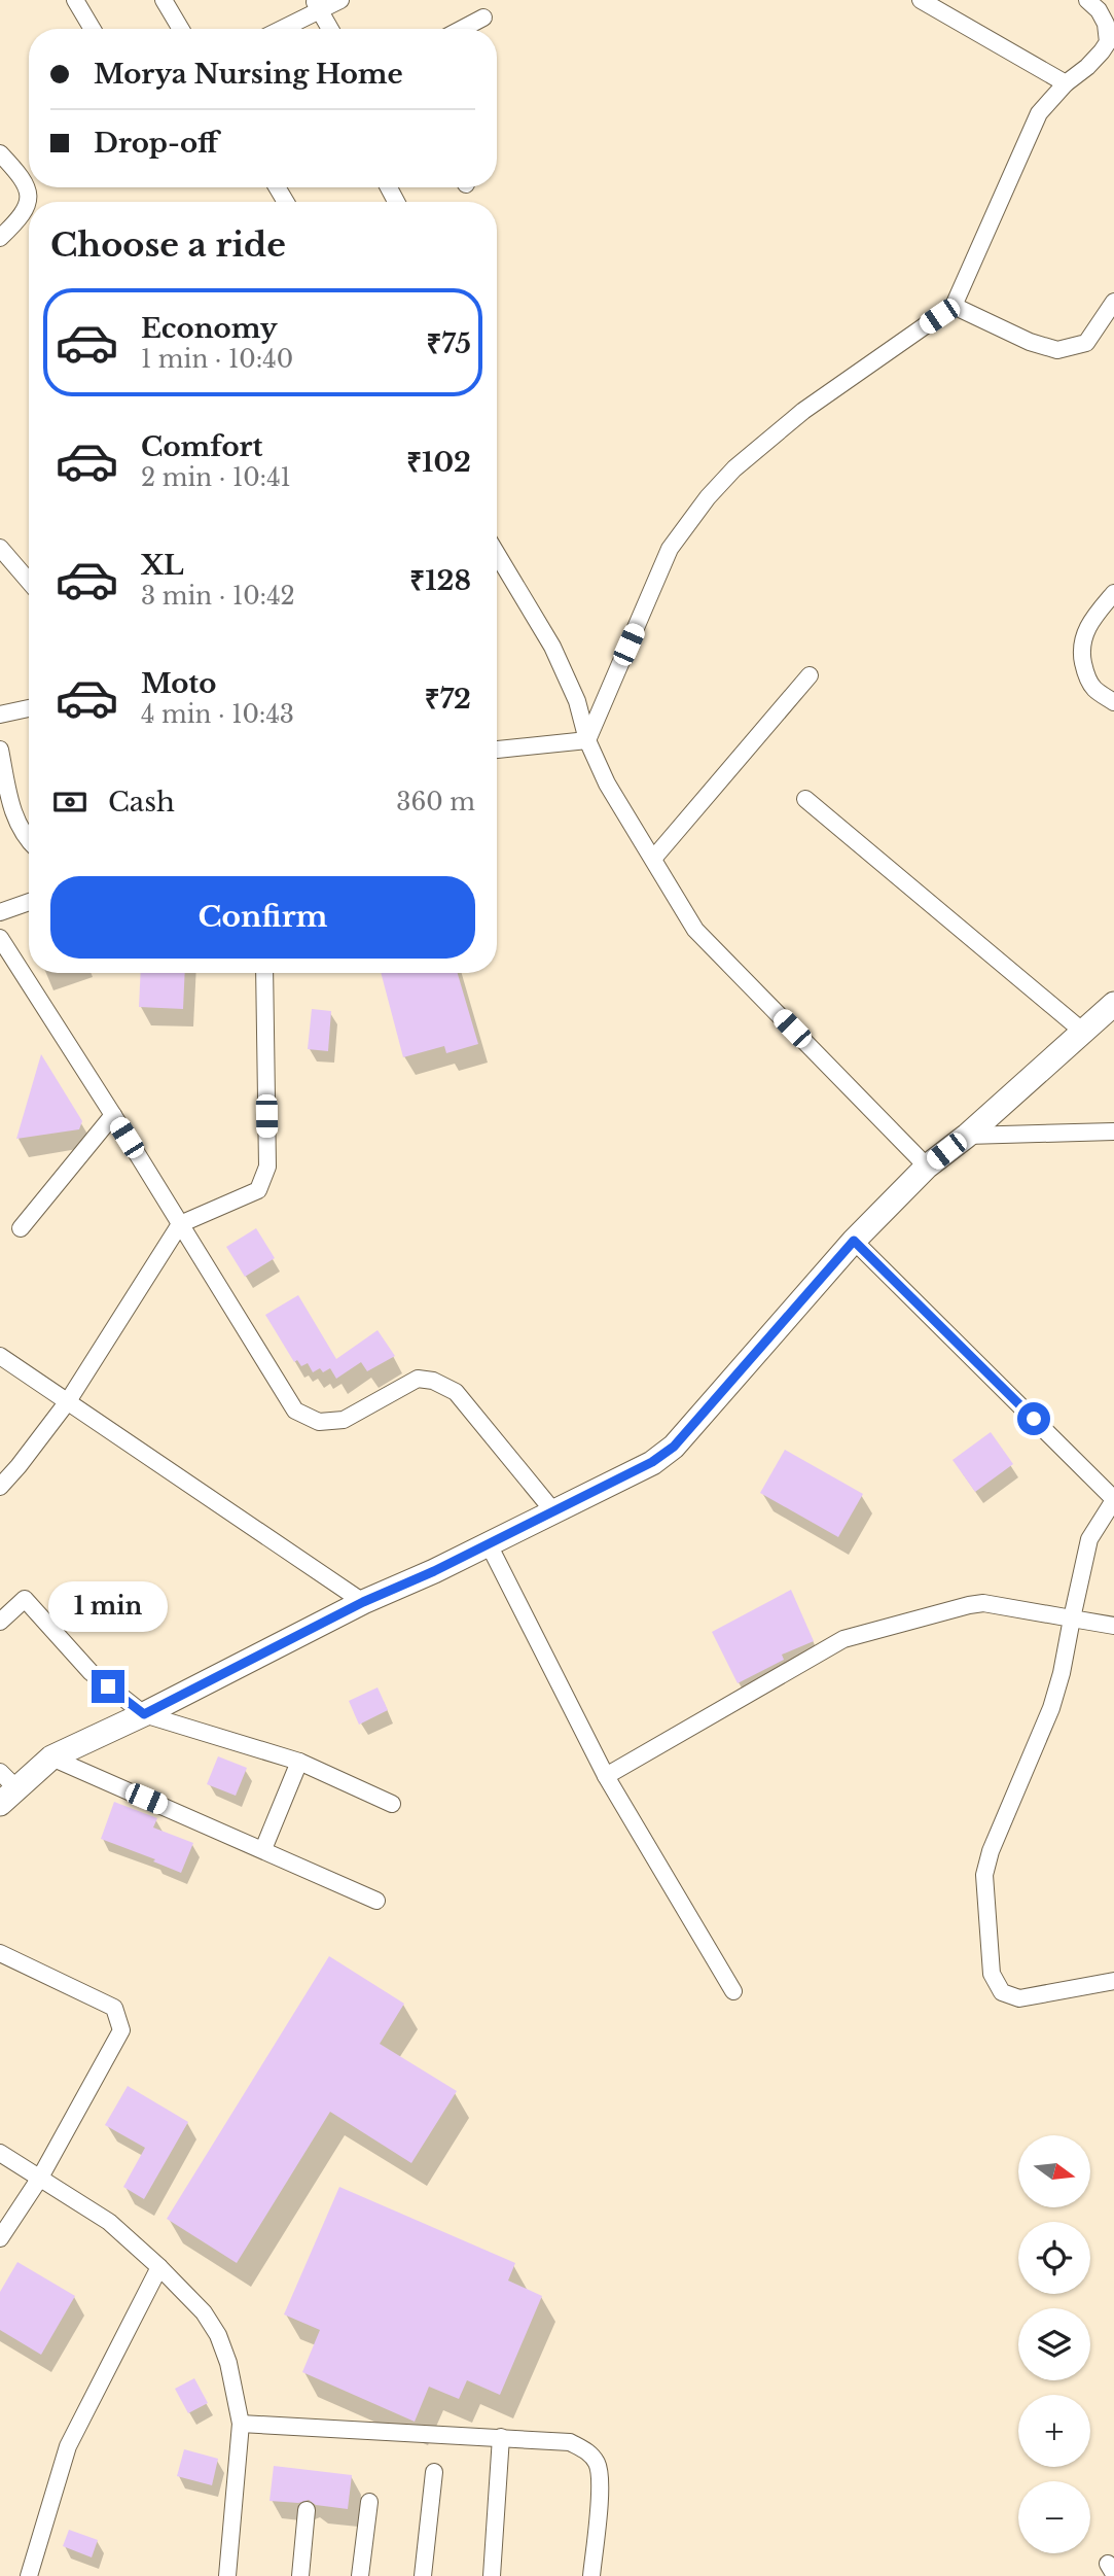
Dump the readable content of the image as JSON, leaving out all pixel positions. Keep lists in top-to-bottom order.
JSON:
{
  "north": "right",
  "page": {
    "banner": ["Morya Nursing Home", "Drop-off"],
    "heading": "Choose a ride",
    "list": [
      {
        "name": "Economy",
        "note": "1 min · 10:40",
        "value": "₹75"
      },
      {
        "name": "Comfort",
        "note": "2 min · 10:41",
        "value": "₹102"
      },
      {
        "name": "XL",
        "note": "3 min · 10:42",
        "value": "₹128"
      },
      {
        "name": "Moto",
        "note": "4 min · 10:43",
        "value": "₹72"
      }
    ],
    "pay": ["Cash", "360 m"],
    "buttons": "Confirm",
    "bubble": "1 min",
    "map_buttons": ["+", "−"]
  }
}
